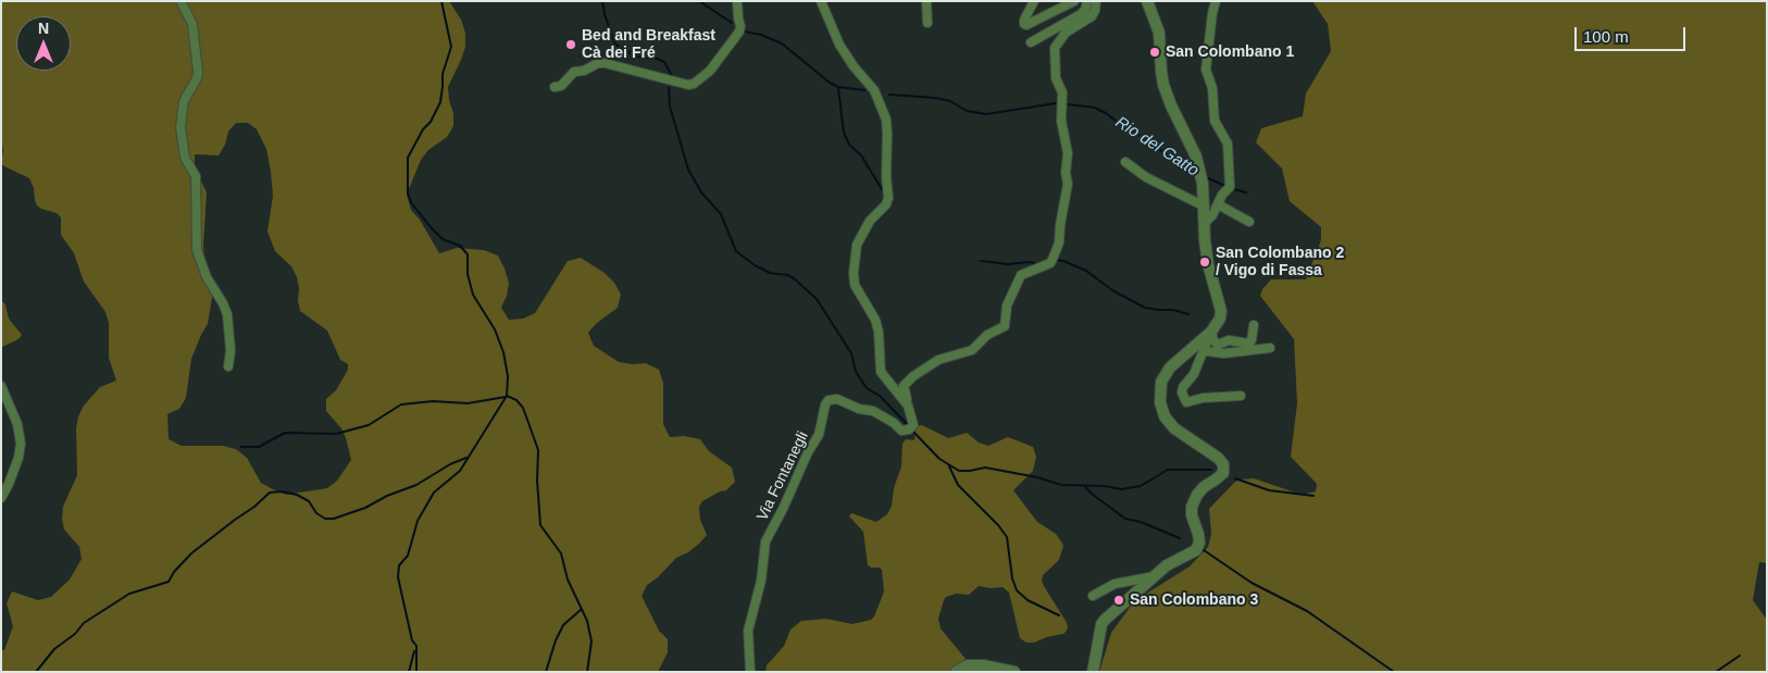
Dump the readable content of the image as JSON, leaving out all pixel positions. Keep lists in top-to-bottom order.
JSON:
{
  "streets": {
    "street": ["Via Fontanegli"]
  },
  "water": ["Rio del Gatto"],
  "places": [
    "Bed and Breakfast Cà dei Fré",
    "San Colombano 1",
    "San Colombano 2 / Vigo di Fassa",
    "San Colombano 3"
  ],
  "scale_bar": "100 m",
  "north": "top"
}
